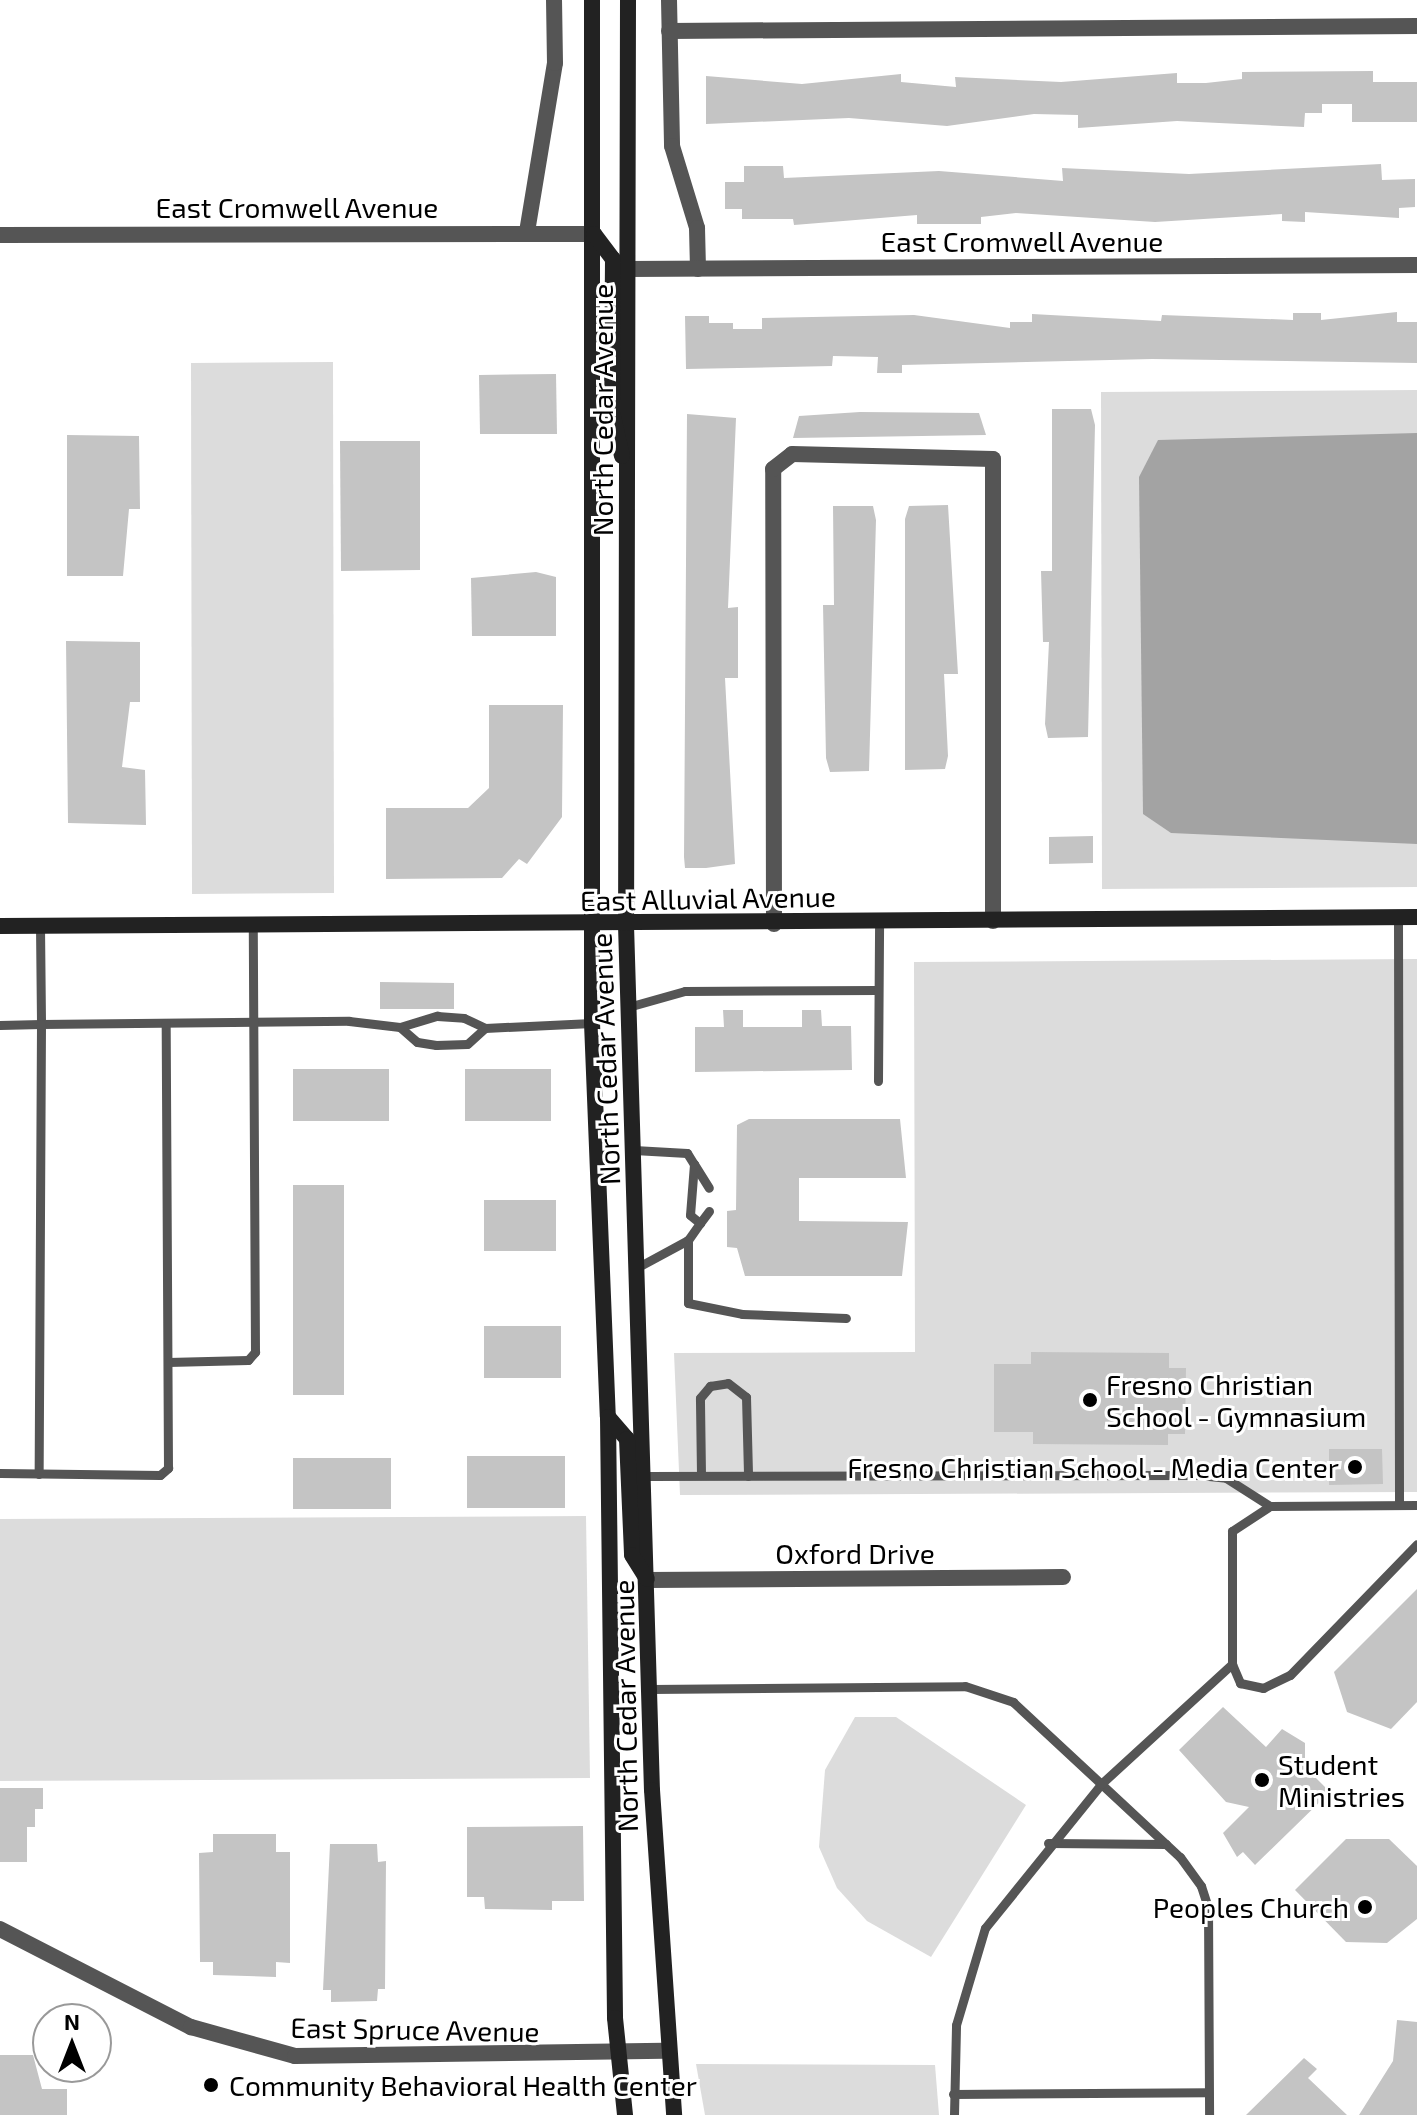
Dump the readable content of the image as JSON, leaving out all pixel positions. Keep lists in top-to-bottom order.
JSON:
{
  "streets": {
    "main road": ["North Cedar Avenue", "East Alluvial Avenue"],
    "street": ["East Cromwell Avenue", "Oxford Drive", "East Spruce Avenue"]
  },
  "crossings": [
    ["East Cromwell Avenue", "North Cedar Avenue"],
    ["North Cedar Avenue", "East Alluvial Avenue"],
    ["North Cedar Avenue", "Oxford Drive"],
    ["North Cedar Avenue", "East Spruce Avenue"]
  ],
  "places": [
    "Fresno Christian School - Gymnasium",
    "Fresno Christian School - Media Center",
    "Student Ministries",
    "Peoples Church",
    "Community Behavioral Health Center"
  ],
  "north": "top"
}
